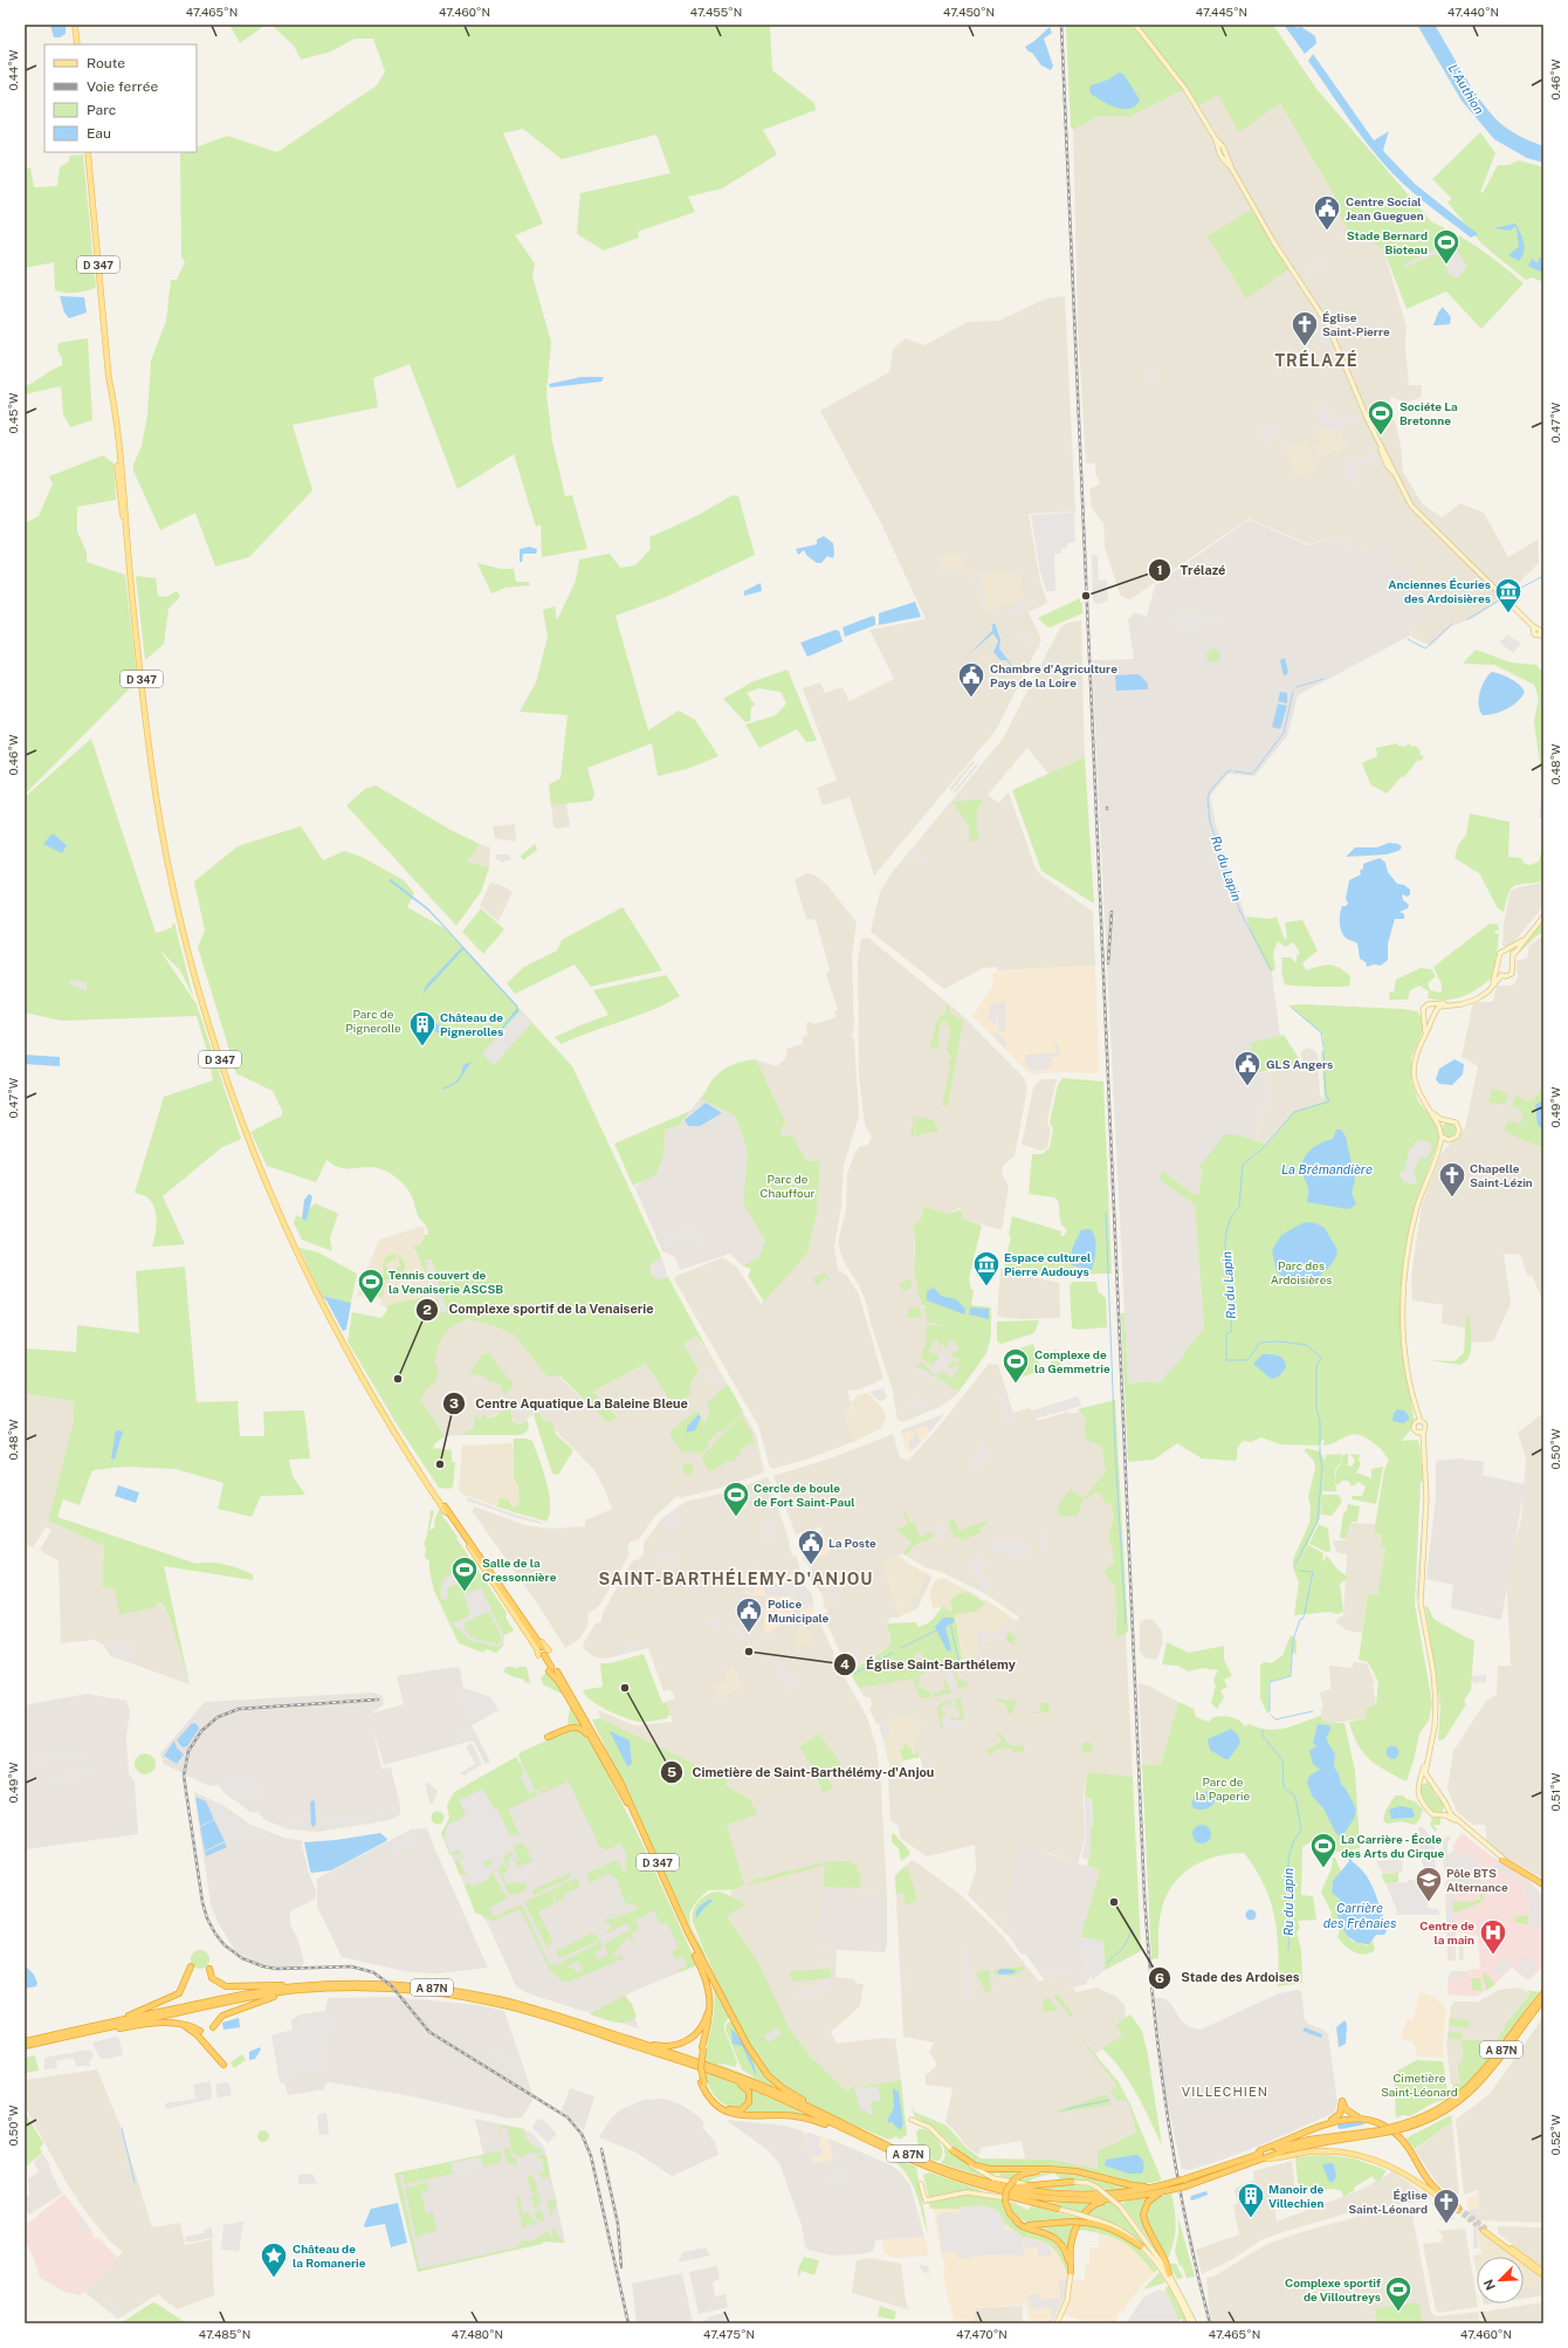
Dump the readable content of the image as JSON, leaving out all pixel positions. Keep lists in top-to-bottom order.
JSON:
{
  "streets": {
    "highway": ["D 347", "A 87N"]
  },
  "districts": ["TRÉLAZÉ", "SAINT-BARTHÉLEMY-D'ANJOU", "VILLECHIEN"],
  "water": [
    "L'Authion",
    "Ru du Lapin",
    "La Brémandière",
    "Carrière des Frênaies"
  ],
  "parks": [
    "Parc de Pignerolle",
    "Parc de Chauffour",
    "Parc des Ardoisières",
    "Parc de la Paperie",
    "Cimetière Saint-Léonard"
  ],
  "places": {
    "public building": [
      "Centre Social Jean Gueguen",
      "Chambre d'Agriculture Pays de la Loire",
      "GLS Angers",
      "La Poste",
      "Police Municipale"
    ],
    "sports": [
      "Stade Bernard Bioteau",
      "Sociéte La Bretonne",
      "Tennis couvert de la Venaiserie ASCSB",
      "Complexe de la Gemmetrie",
      "Cercle de boule de Fort Saint-Paul",
      "Salle de la Cressonnière",
      "La Carrière - École des Arts du Cirque",
      "Complexe sportif de Villoutreys"
    ],
    "church": ["Église Saint-Pierre", "Chapelle Saint-Lézin", "Église Saint-Léonard"],
    "other": [
      "Trélazé",
      "Complexe sportif de la Venaiserie",
      "Centre Aquatique La Baleine Bleue",
      "Église Saint-Barthélemy",
      "Cimetière de Saint-Barthélémy-d'Anjou",
      "Stade des Ardoises"
    ],
    "museum": ["Anciennes Écuries des Ardoisières", "Espace culturel Pierre Audouys"],
    "building": ["Château de Pignerolles", "Manoir de Villechien"],
    "school or university": ["Pôle BTS Alternance"],
    "hospital": ["Centre de la main"],
    "place": ["Château de la Romanerie"]
  },
  "legend": [
    "Route",
    "Voie ferrée",
    "Parc",
    "Eau"
  ],
  "north": "bottom left",
  "coordinates": [
    "47.465°N",
    "47.460°N",
    "47.455°N",
    "47.450°N",
    "47.445°N",
    "47.440°N",
    "0.44°W",
    "0.46°W",
    "0.45°W",
    "0.47°W",
    "0.48°W",
    "0.49°W",
    "0.50°W",
    "0.51°W",
    "0.52°W",
    "47.485°N",
    "47.480°N",
    "47.475°N",
    "47.470°N"
  ]
}
